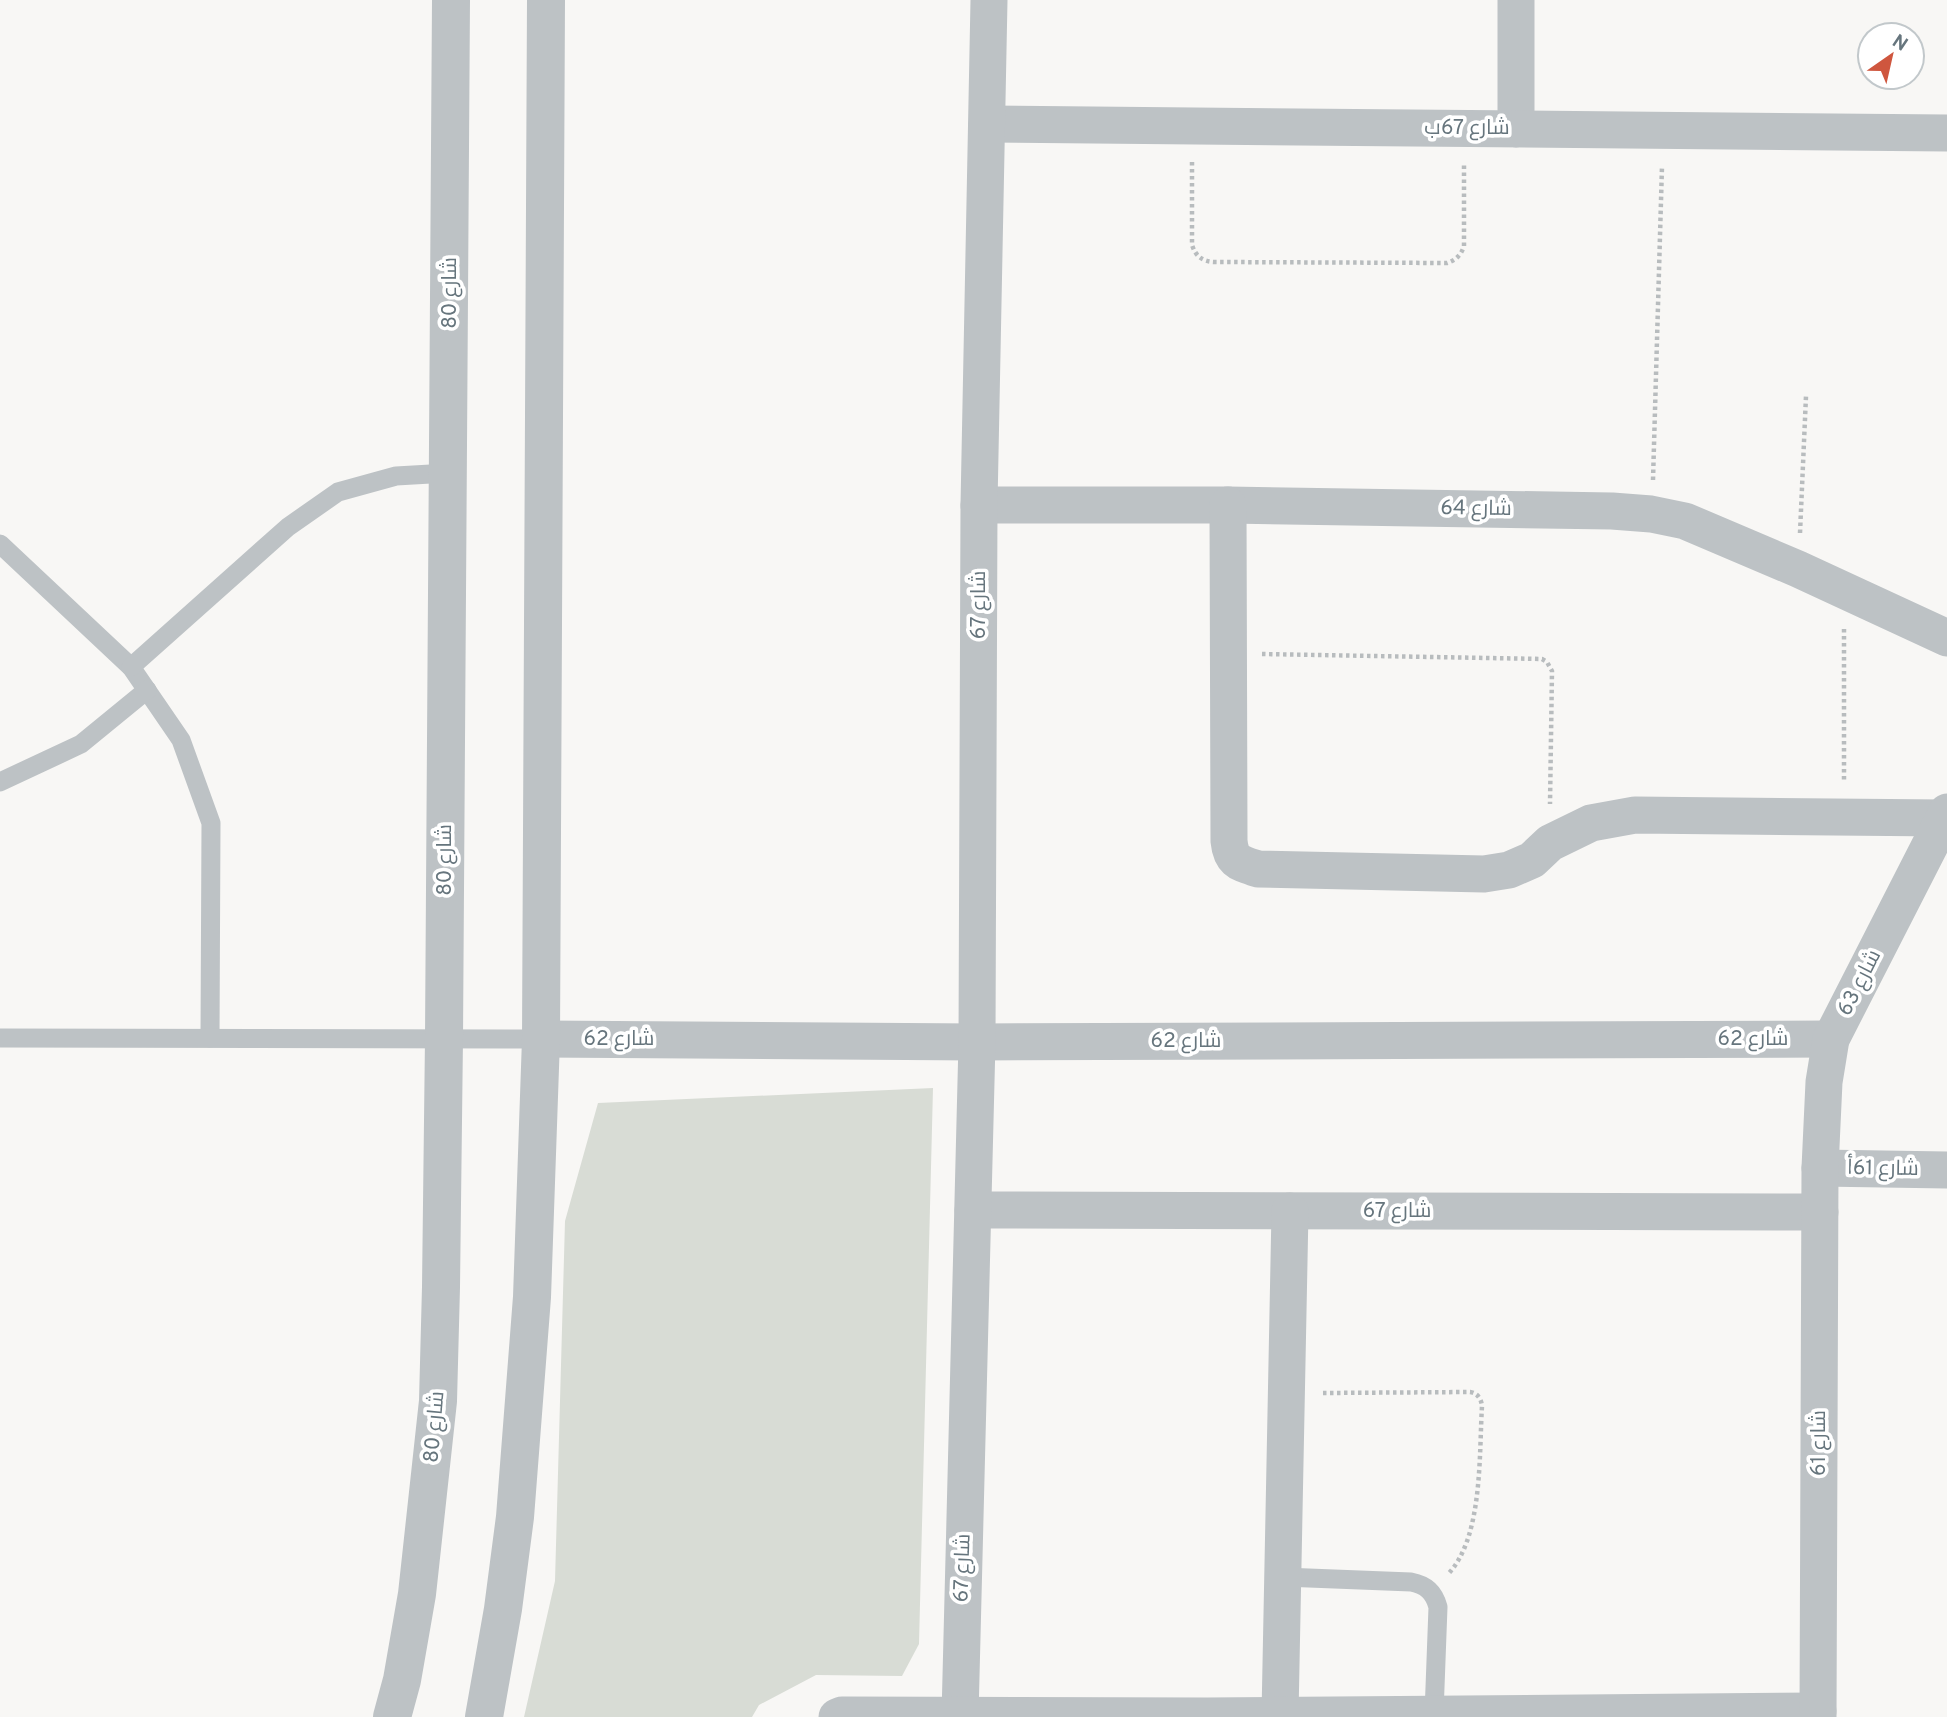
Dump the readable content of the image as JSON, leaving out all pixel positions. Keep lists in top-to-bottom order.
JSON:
{
  "streets": {
    "street": [
      "شارع 67ب",
      "شارع 80",
      "شارع 64",
      "شارع 67",
      "شارع 63",
      "شارع 62",
      "شارع 61أ",
      "شارع 61"
    ]
  },
  "crossings": [
    ["شارع 67ب", "شارع 67"],
    ["شارع 64", "شارع 67"],
    ["شارع 67", "شارع 62"],
    ["شارع 67", "شارع 61"],
    ["شارع 63", "شارع 62"],
    ["شارع 63", "شارع 61أ"],
    ["شارع 63", "شارع 61"],
    ["شارع 61أ", "شارع 61"]
  ],
  "north": "top right"
}
